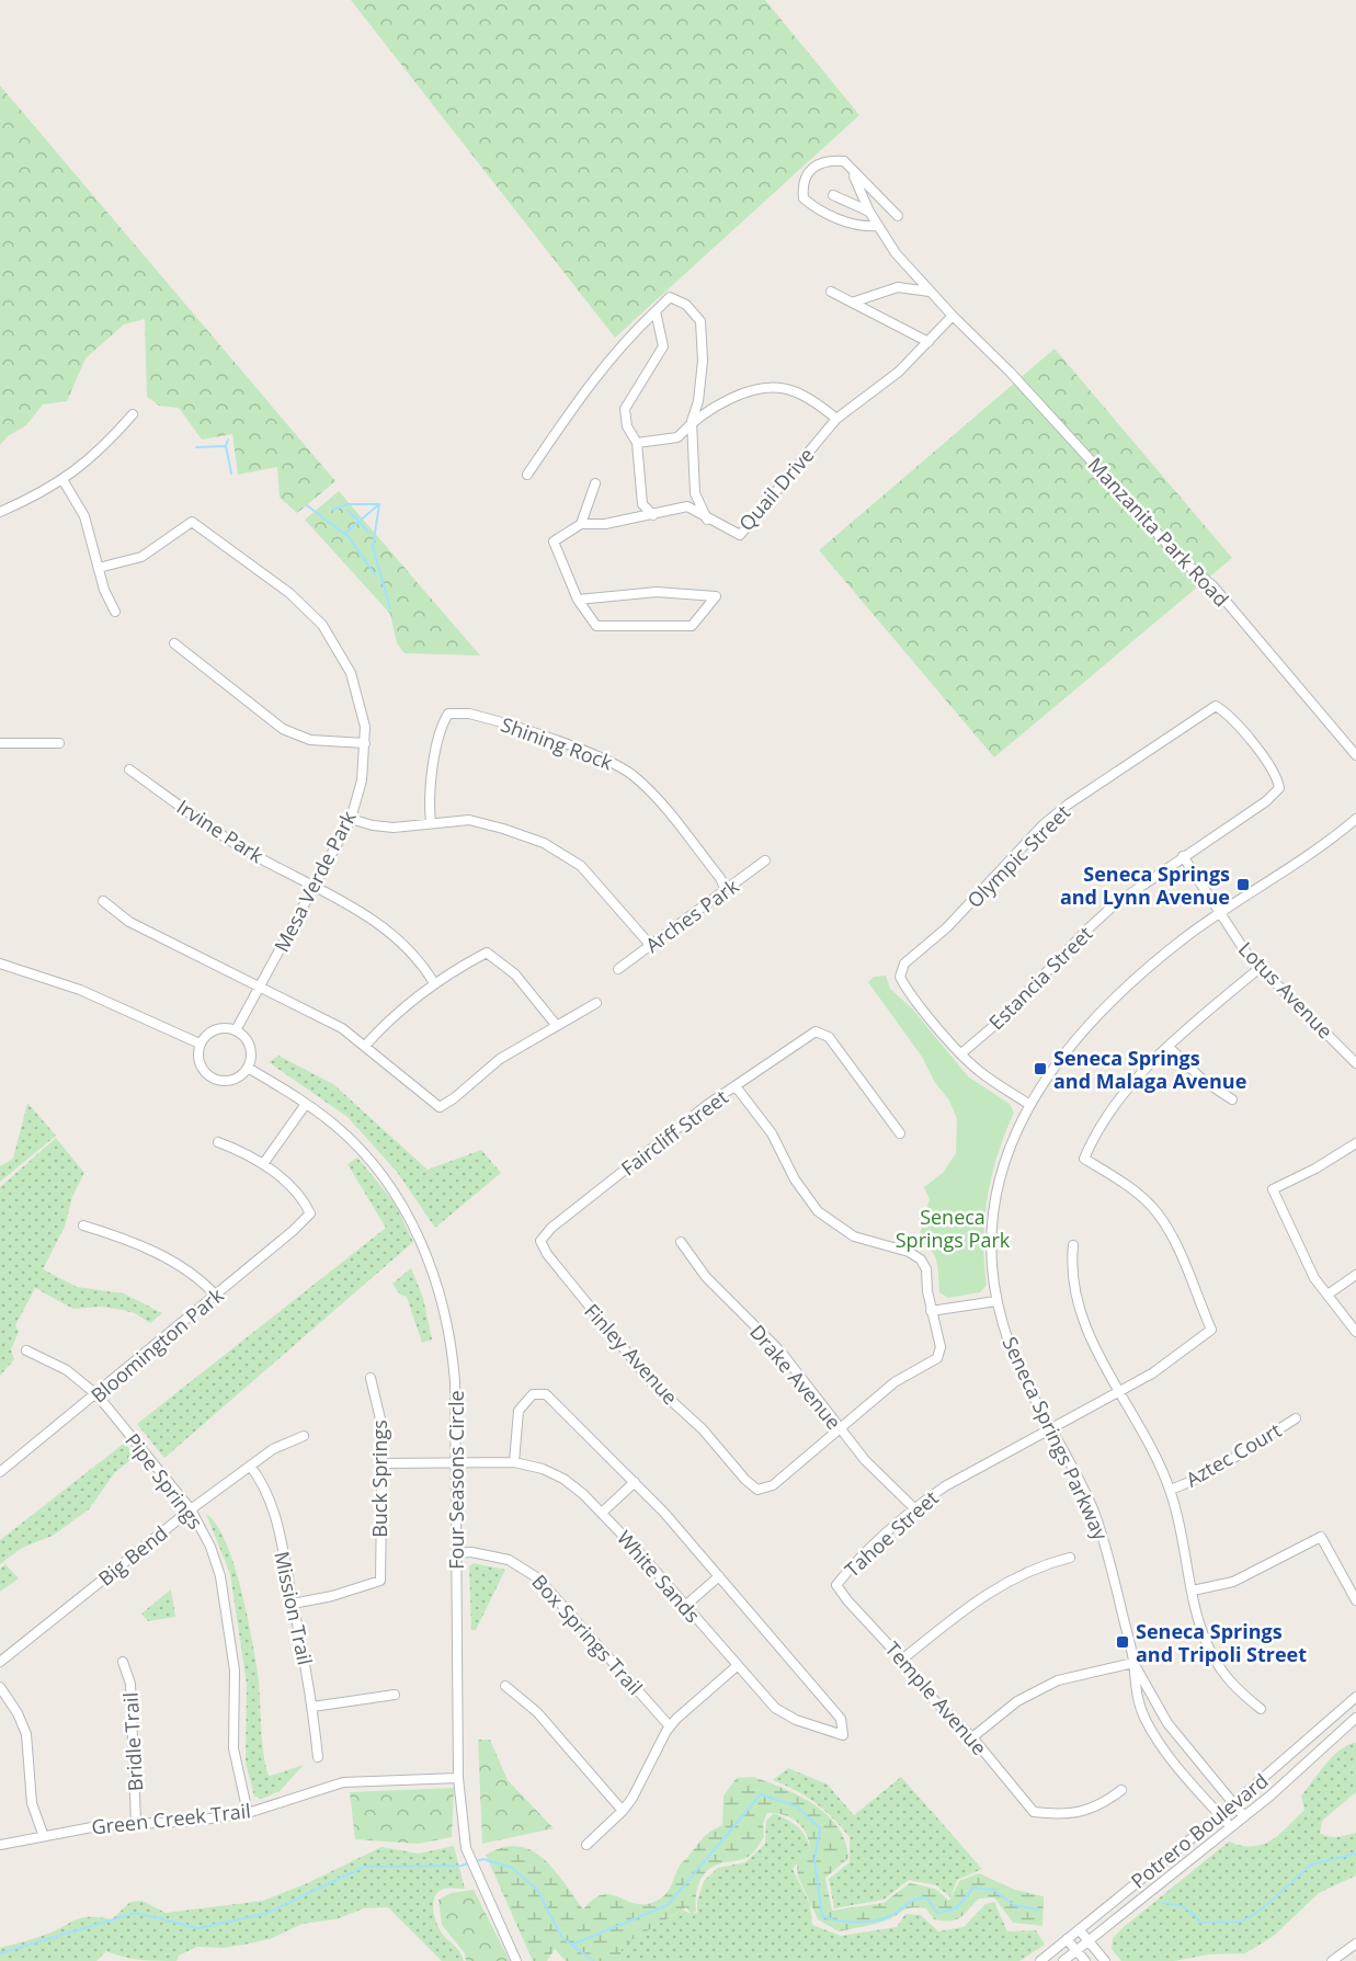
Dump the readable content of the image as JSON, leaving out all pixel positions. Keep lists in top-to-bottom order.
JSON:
{
  "streets": {
    "street": [
      "Quail Drive",
      "Manzanita Park Road",
      "Shining Rock",
      "Irvine Park",
      "Olympic Street",
      "Mesa Verde Park",
      "Arches Park",
      "Estancia Street",
      "Lotus Avenue",
      "Faircliff Street",
      "Bloomington Park",
      "Finley Avenue",
      "Drake Avenue",
      "Seneca Springs Parkway",
      "Aztec Court",
      "Buck Springs",
      "Four Seasons Circle",
      "Pipe Springs",
      "Tahoe Street",
      "Big Bend",
      "White Sands",
      "Mission Trail",
      "Box Springs Trail",
      "Temple Avenue",
      "Bridle Trail",
      "Green Creek Trail",
      "Potrero Boulevard"
    ]
  },
  "crossings": [
    ["Shining Rock", "Arches Park"],
    ["Irvine Park", "Mesa Verde Park"],
    ["Olympic Street", "Estancia Street"],
    ["Mesa Verde Park", "Four Seasons Circle"],
    ["Estancia Street", "Lotus Avenue"],
    ["Lotus Avenue", "Seneca Springs Parkway"],
    ["Faircliff Street", "Finley Avenue"],
    ["Bloomington Park", "Pipe Springs"],
    ["Finley Avenue", "Drake Avenue"],
    ["Drake Avenue", "Tahoe Street"],
    ["Seneca Springs Parkway", "Tahoe Street"],
    ["Seneca Springs Parkway", "Potrero Boulevard"],
    ["Buck Springs", "White Sands"],
    ["Buck Springs", "Mission Trail"],
    ["Four Seasons Circle", "White Sands"],
    ["Four Seasons Circle", "Box Springs Trail"],
    ["Four Seasons Circle", "Green Creek Trail"],
    ["Pipe Springs", "Big Bend"],
    ["Pipe Springs", "Green Creek Trail"],
    ["Tahoe Street", "Temple Avenue"],
    ["Big Bend", "Mission Trail"],
    ["Bridle Trail", "Green Creek Trail"]
  ],
  "parks": ["Seneca Springs Park"],
  "places": {
    "transit": ["Seneca Springs and Lynn Avenue", "Seneca Springs and Malaga Avenue", "Seneca Springs and Tripoli Street"]
  }
}
